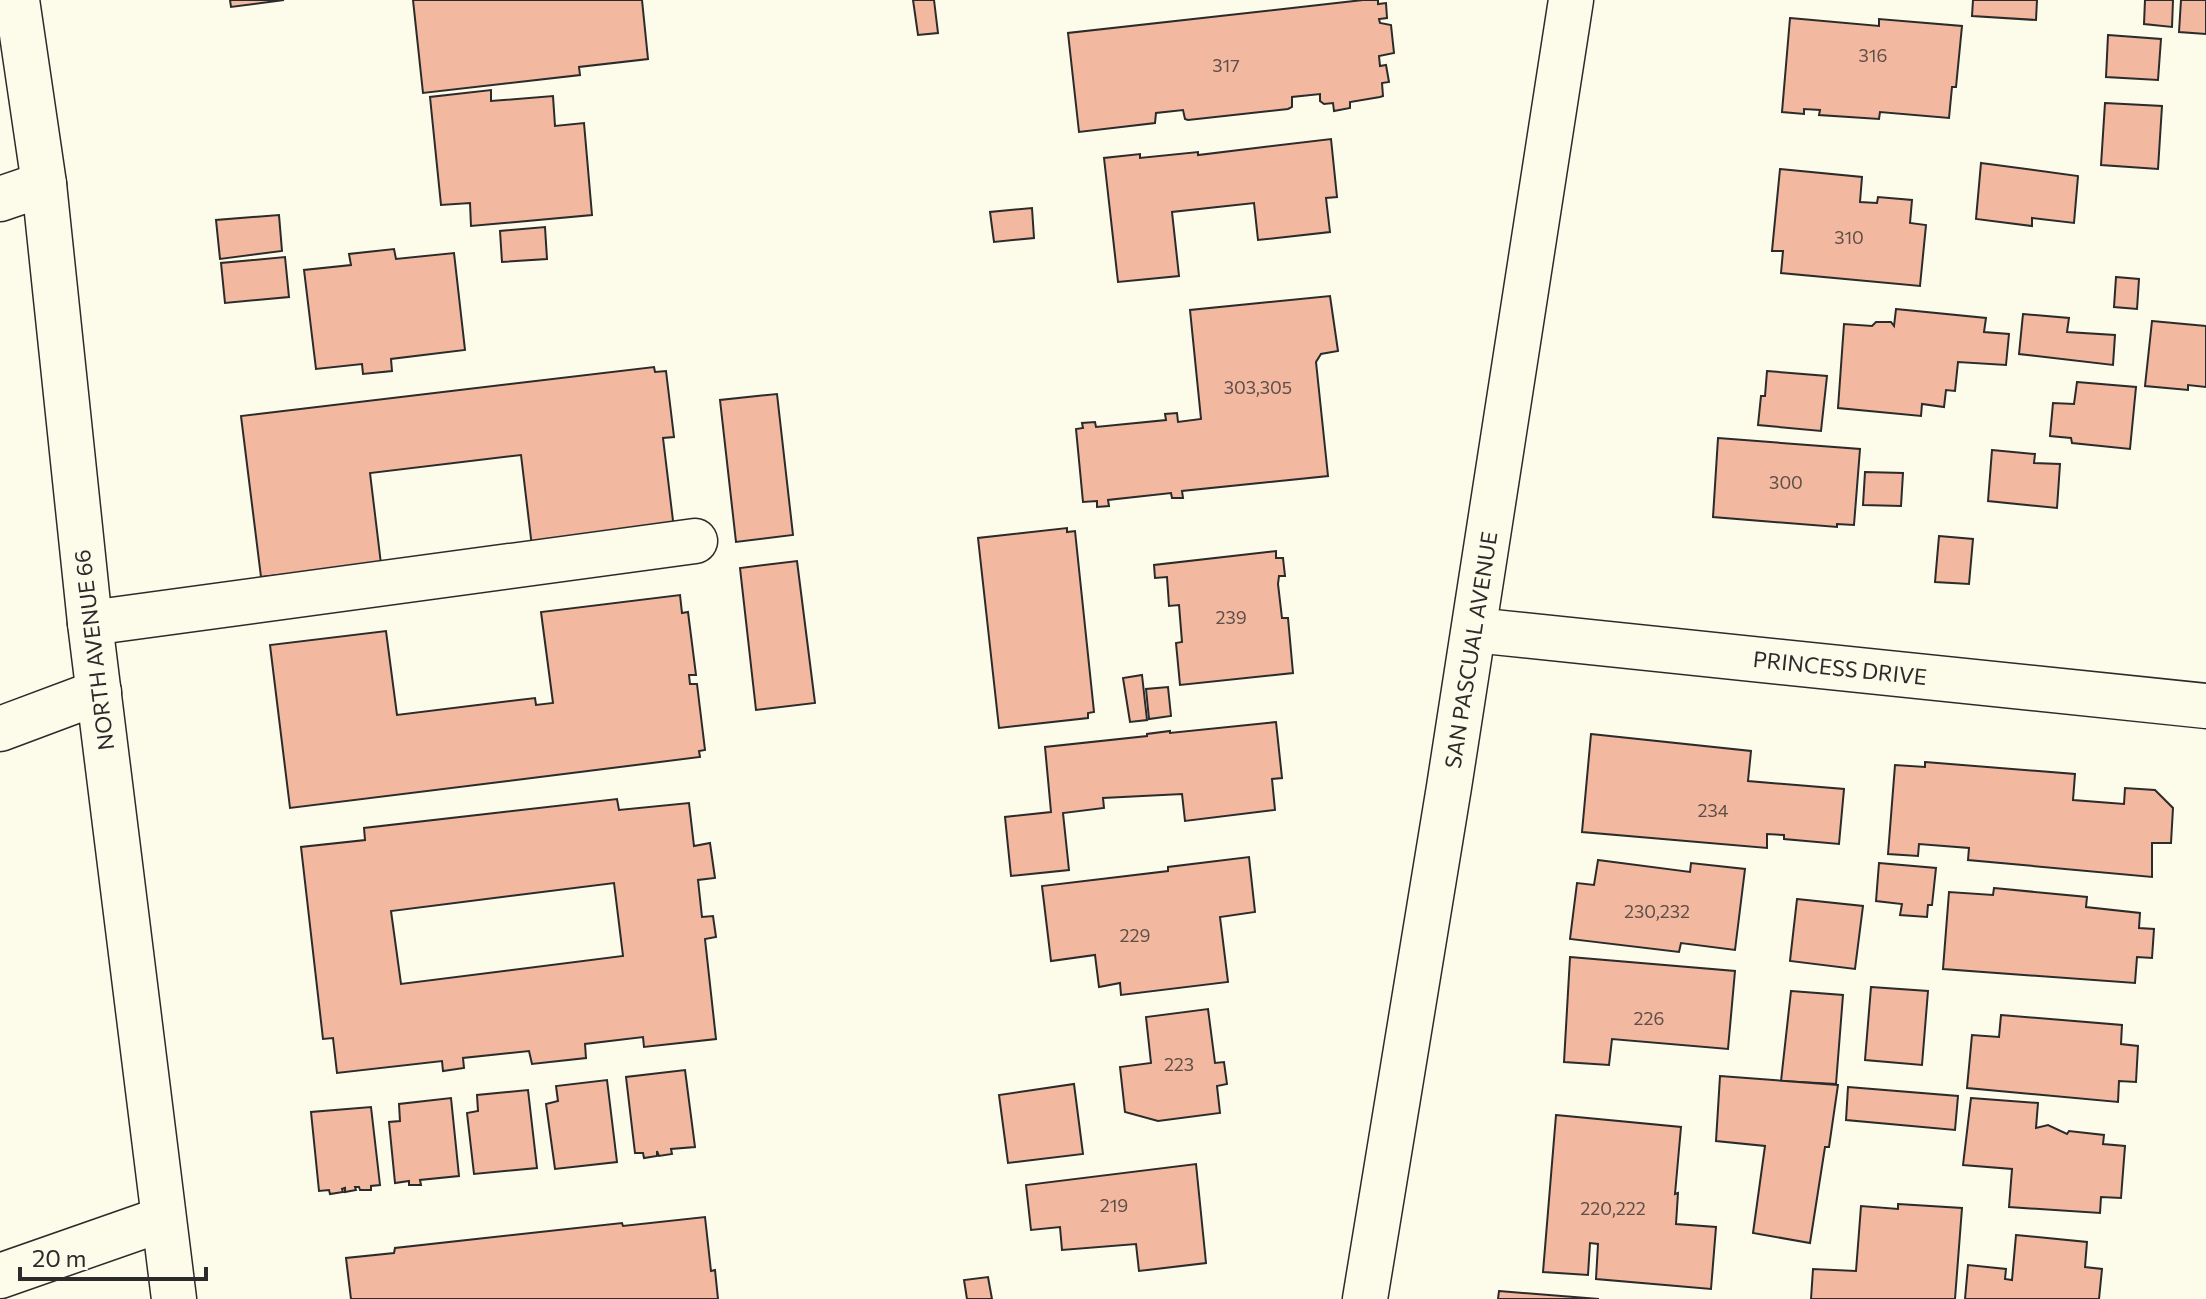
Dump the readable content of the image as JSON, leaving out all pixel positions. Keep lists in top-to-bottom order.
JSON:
{
  "streets": {
    "street": ["NORTH AVENUE 66", "SAN PASCUAL AVENUE", "PRINCESS DRIVE"]
  },
  "crossings": [
    ["SAN PASCUAL AVENUE", "PRINCESS DRIVE"]
  ],
  "house_numbers": [
    "316",
    "317",
    "310",
    "303,305",
    "300",
    "239",
    "234",
    "230,232",
    "229",
    "226",
    "223",
    "219",
    "220,222"
  ],
  "scale_bar": "20 m"
}
